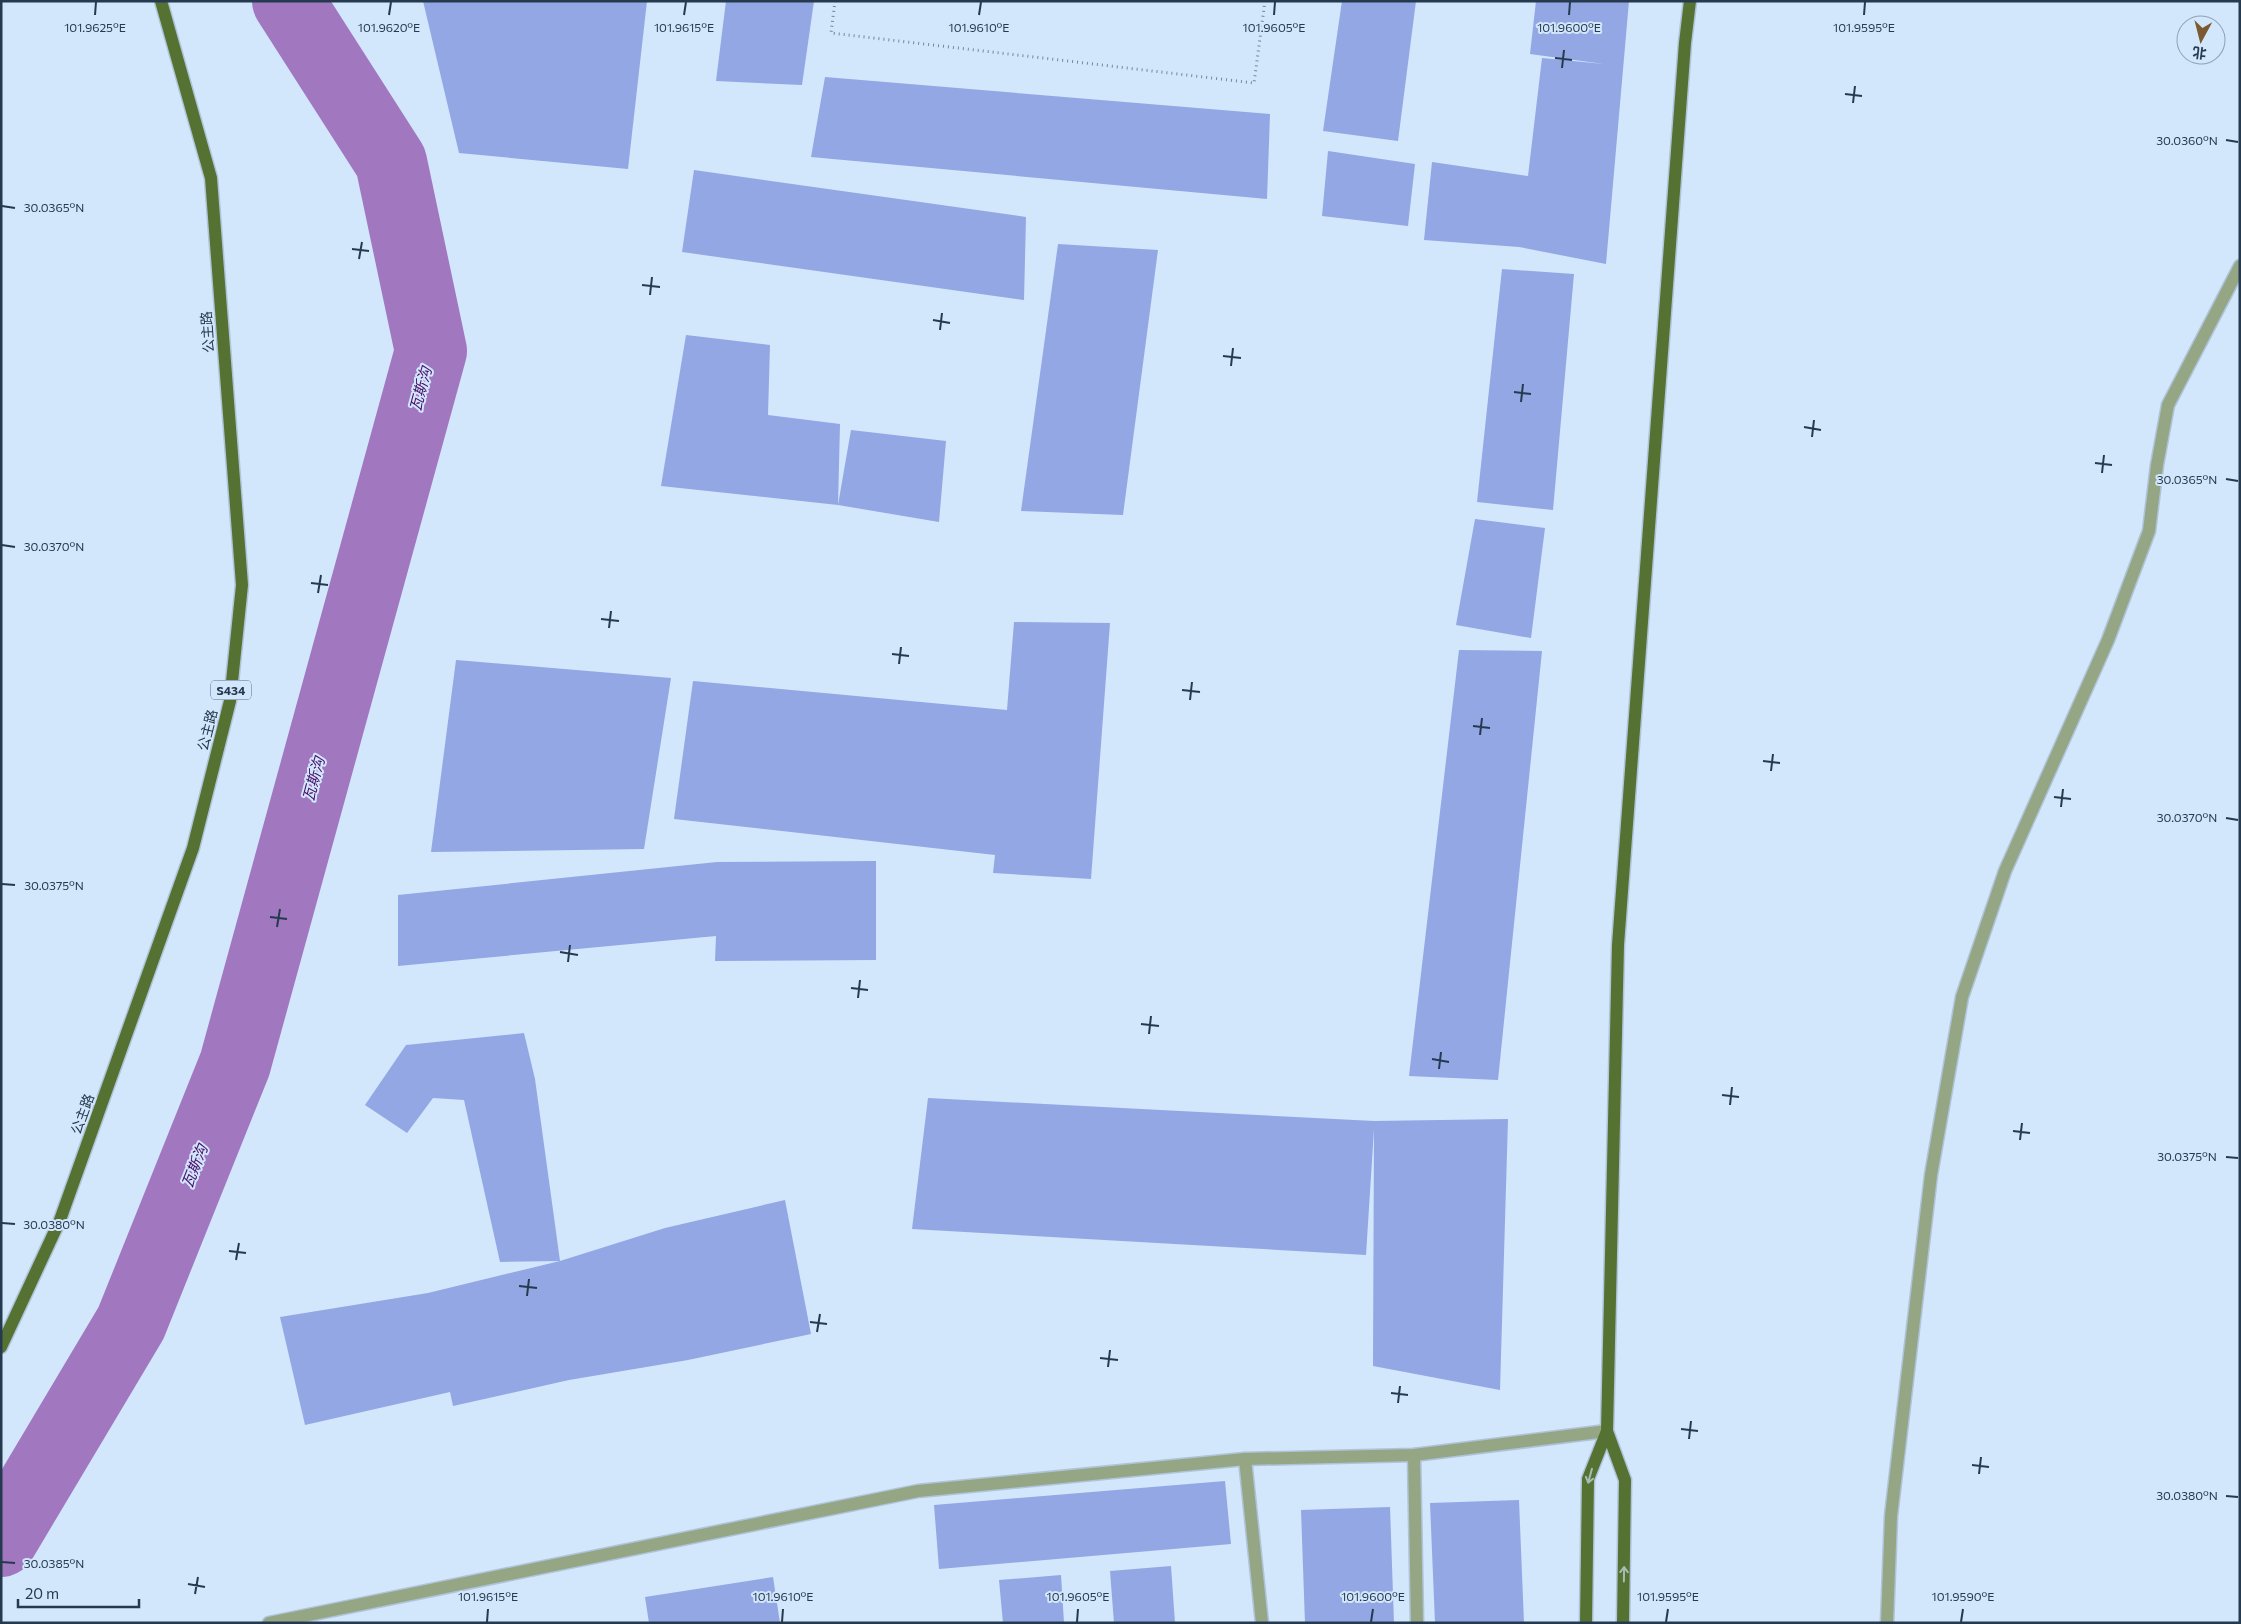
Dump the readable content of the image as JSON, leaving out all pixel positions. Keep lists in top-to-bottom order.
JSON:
{
  "streets": {
    "main road": ["公主路", "S434"]
  },
  "water": ["瓦斯沟"],
  "scale_bar": "20 m",
  "north": "bottom",
  "coordinates": [
    "101.9625°E",
    "101.9620°E",
    "101.9615°E",
    "101.9610°E",
    "101.9605°E",
    "101.9600°E",
    "101.9595°E",
    "30.0360°N",
    "30.0365°N",
    "30.0370°N",
    "30.0375°N",
    "30.0380°N",
    "30.0385°N",
    "101.9590°E"
  ]
}
